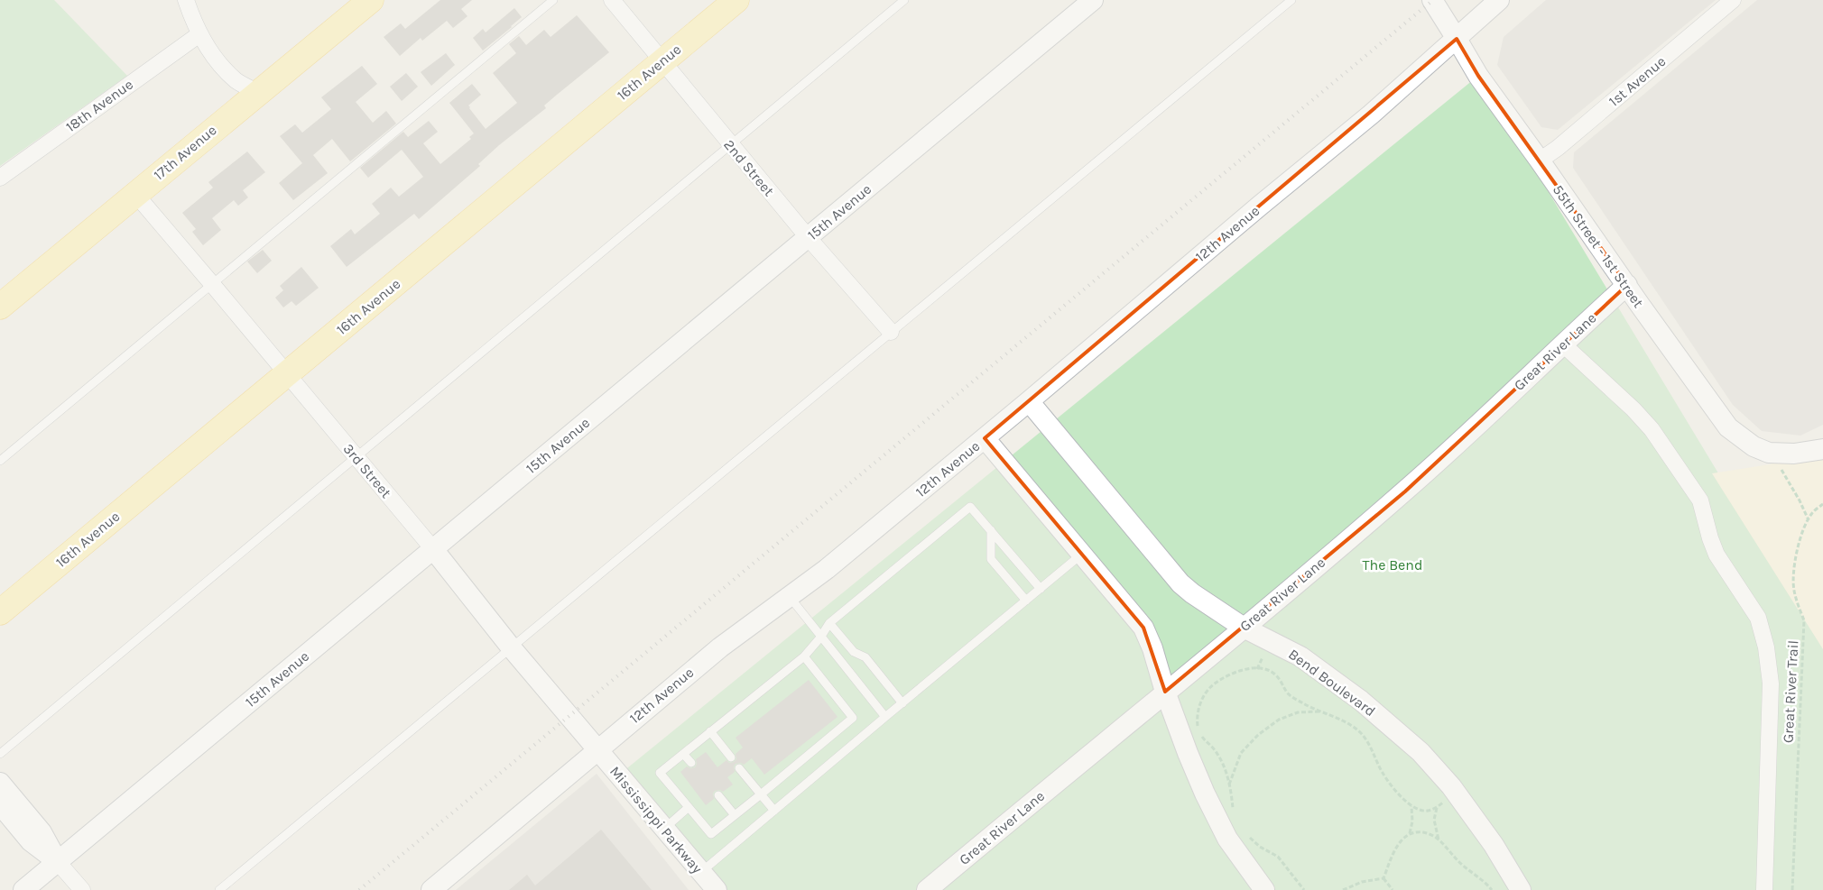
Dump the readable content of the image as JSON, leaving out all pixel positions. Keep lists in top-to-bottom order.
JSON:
{
  "streets": {
    "main road": ["16th Avenue", "17th Avenue"],
    "street": [
      "1st Avenue",
      "18th Avenue",
      "2nd Street",
      "15th Avenue",
      "12th Avenue",
      "55th Street - 1st Street",
      "Great River Lane",
      "3rd Street",
      "Bend Boulevard",
      "Mississippi Parkway"
    ],
    "path": ["Great River Trail"]
  },
  "crossings": [
    ["16th Avenue", "2nd Street"],
    ["16th Avenue", "3rd Street"],
    ["1st Avenue", "55th Street - 1st Street"],
    ["17th Avenue", "3rd Street"],
    ["2nd Street", "15th Avenue"],
    ["15th Avenue", "3rd Street"],
    ["12th Avenue", "55th Street - 1st Street"],
    ["12th Avenue", "3rd Street"],
    ["12th Avenue", "Bend Boulevard"],
    ["12th Avenue", "Mississippi Parkway"],
    ["55th Street - 1st Street", "Great River Lane"],
    ["Great River Lane", "Bend Boulevard"],
    ["3rd Street", "Mississippi Parkway"]
  ],
  "parks": ["The Bend"]
}
